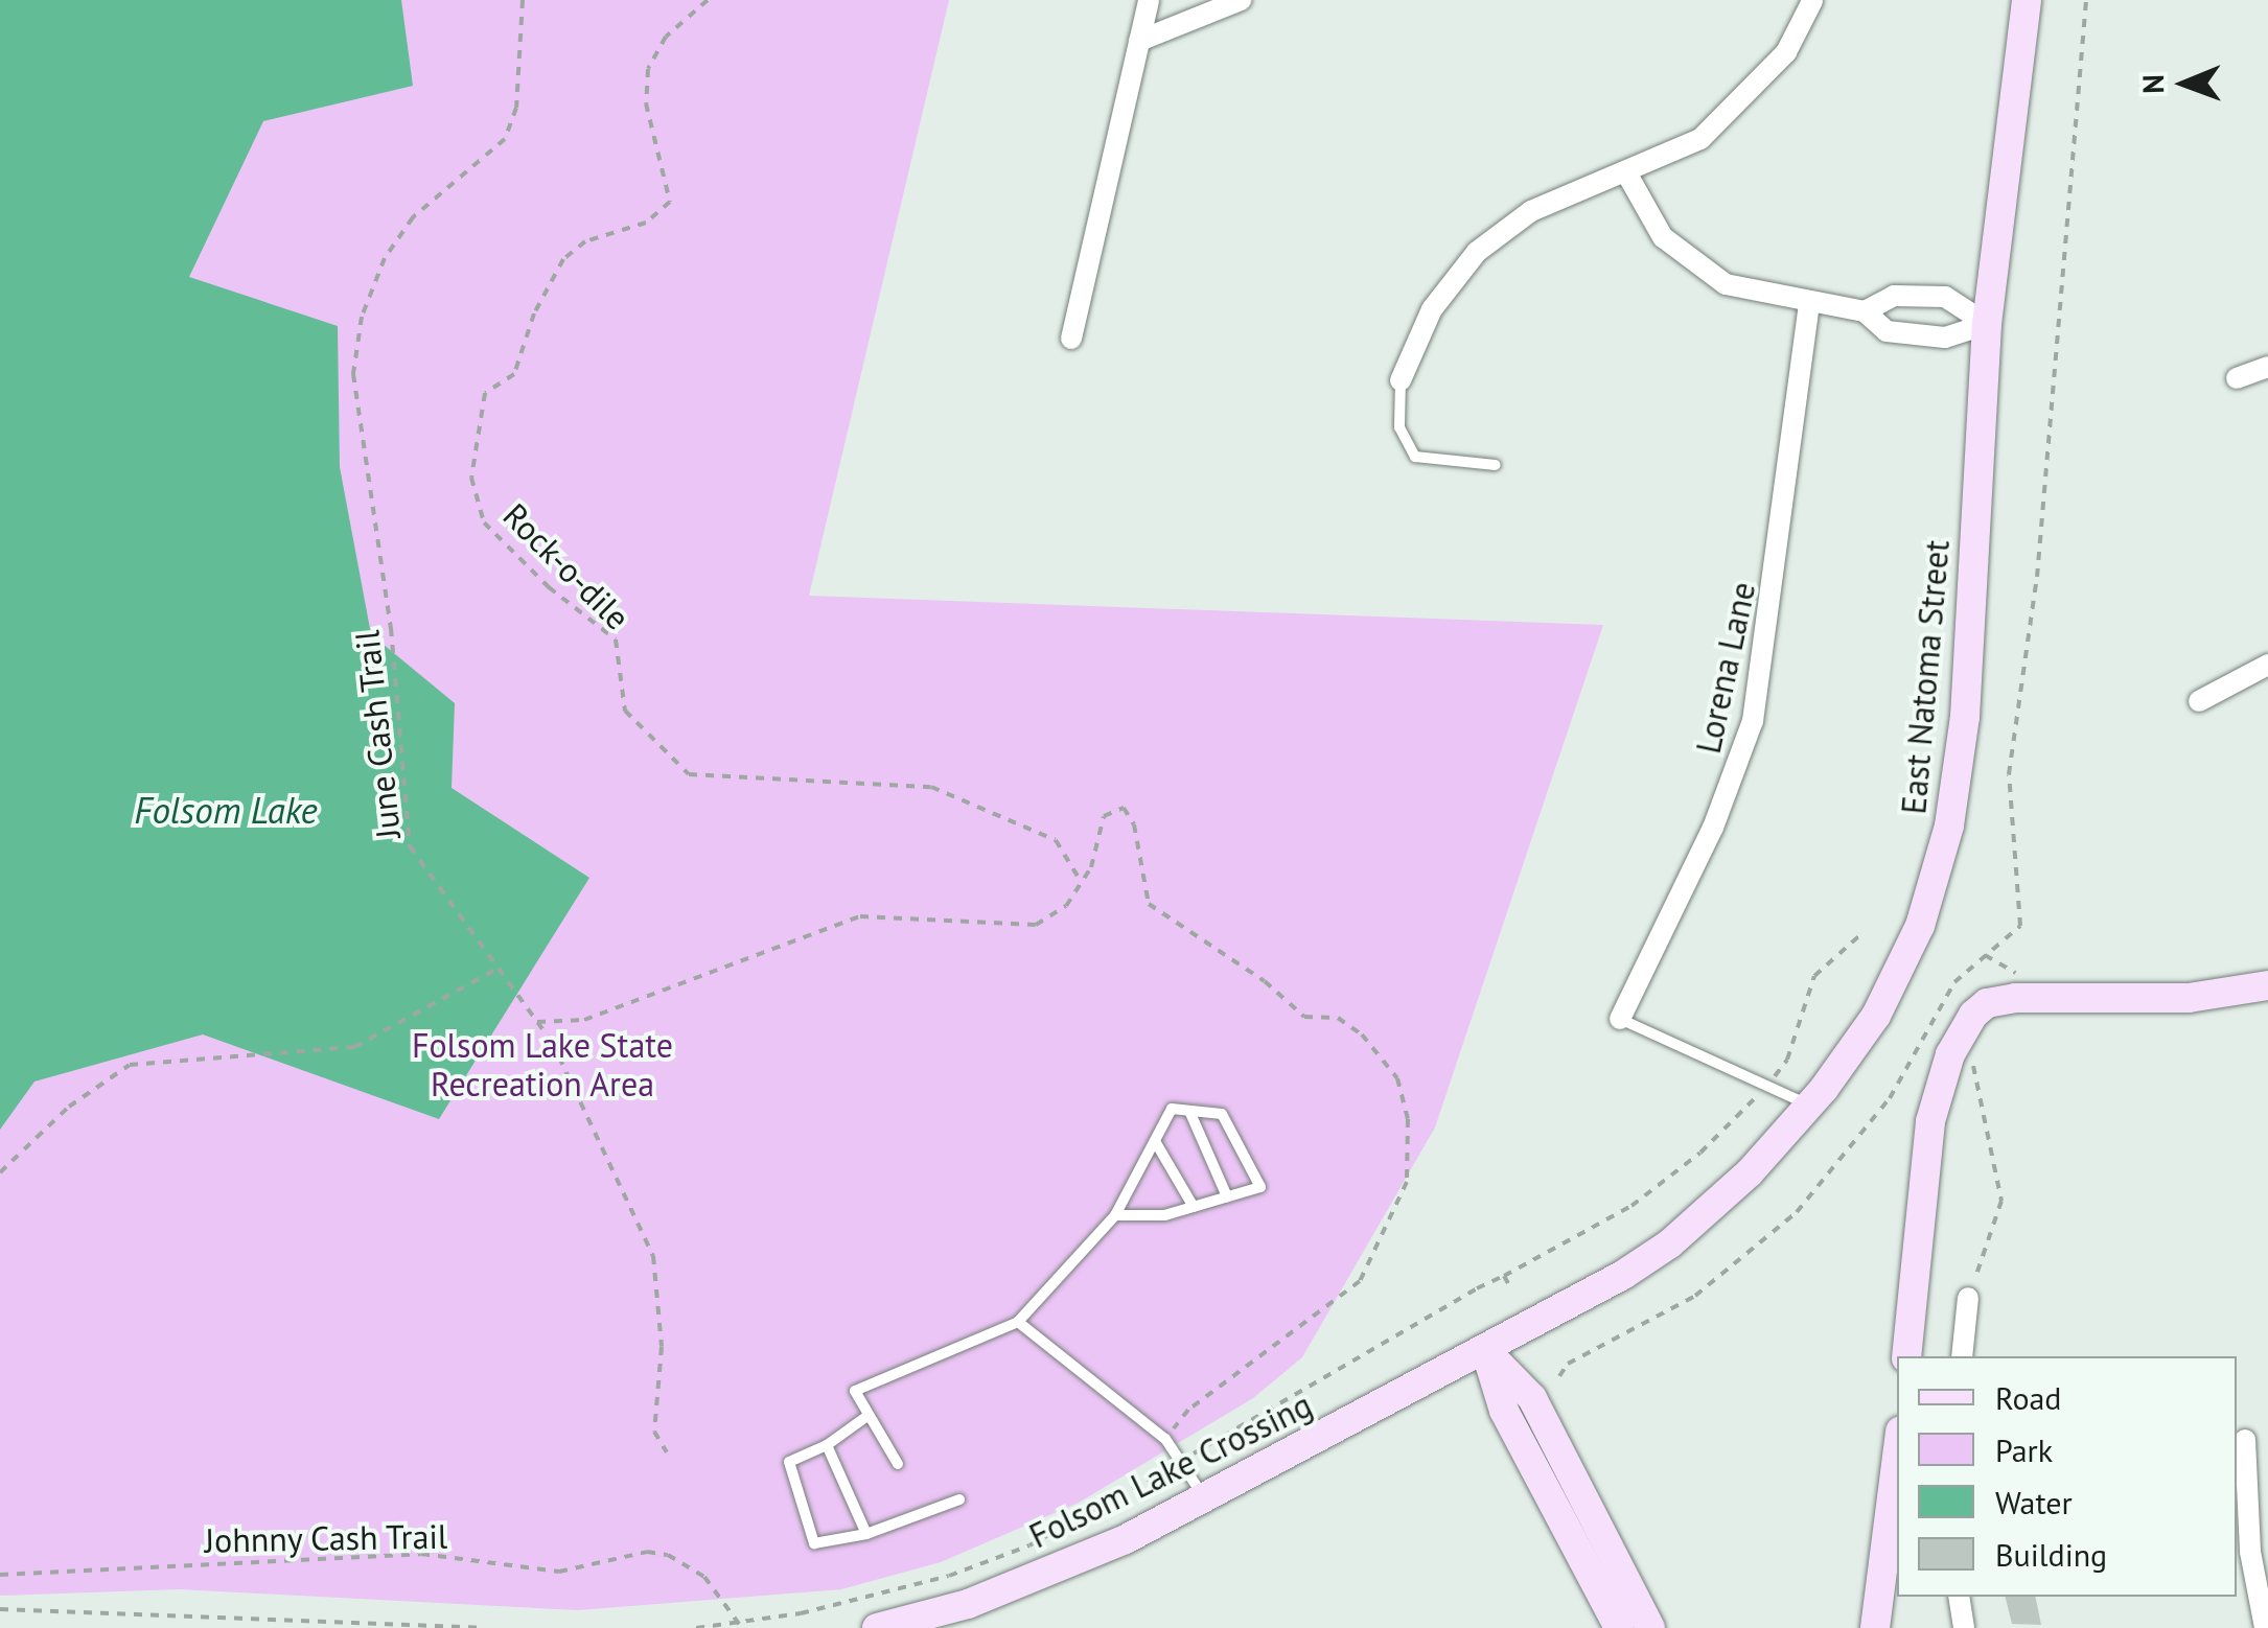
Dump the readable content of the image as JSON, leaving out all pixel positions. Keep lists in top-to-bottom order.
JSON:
{
  "streets": {
    "main road": ["East Natoma Street", "Folsom Lake Crossing"],
    "street": ["Lorena Lane"],
    "path": ["Rock-o-dile", "June Cash Trail", "Johnny Cash Trail"]
  },
  "crossings": [
    ["East Natoma Street", "Folsom Lake Crossing"]
  ],
  "water": ["Folsom Lake"],
  "parks": ["Folsom Lake State Recreation Area"],
  "legend": [
    "Road",
    "Park",
    "Water",
    "Building"
  ],
  "north": "left"
}
